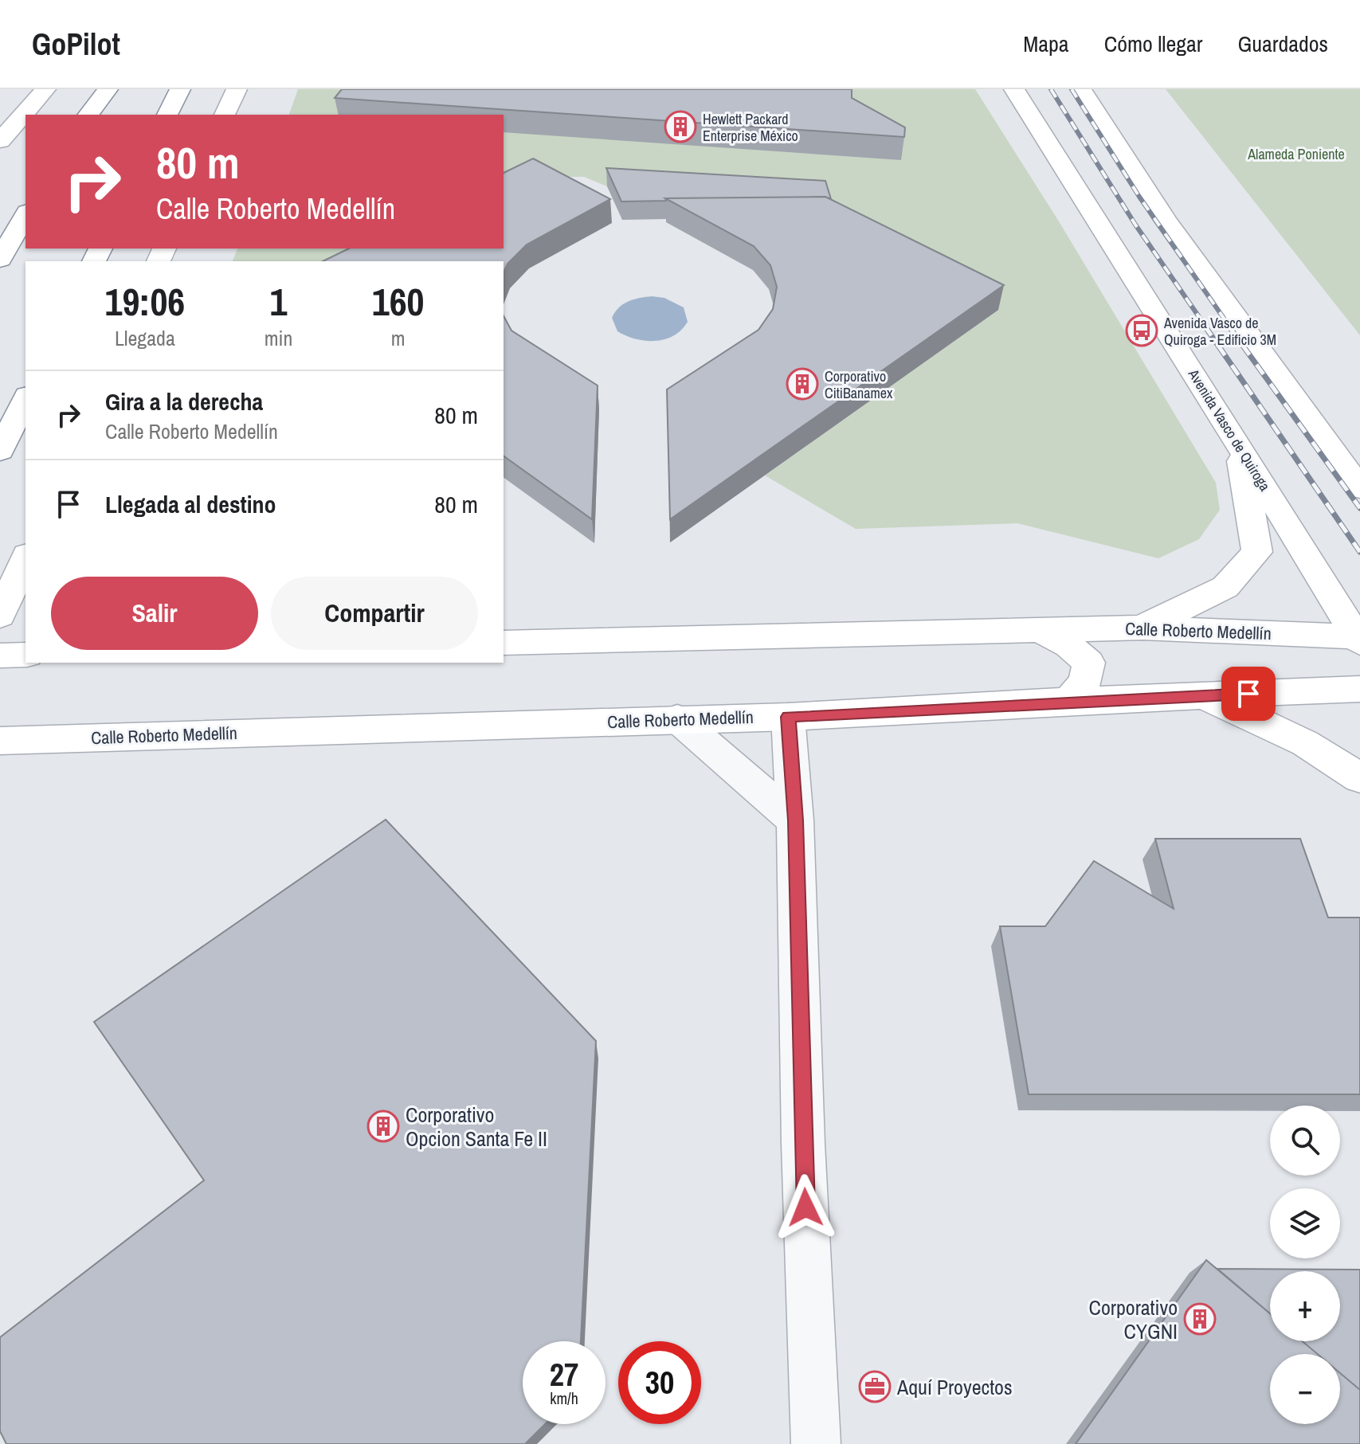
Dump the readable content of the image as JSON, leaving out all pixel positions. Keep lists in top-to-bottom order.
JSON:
{
  "streets": {
    "main road": ["Avenida Vasco de Quiroga", "Calle Roberto Medellín"]
  },
  "crossings": [
    ["Avenida Vasco de Quiroga", "Calle Roberto Medellín"]
  ],
  "parks": ["Alameda Poniente"],
  "places": {
    "building": [
      "Hewlett Packard Enterprise México",
      "Corporativo CitiBanamex",
      "Corporativo Opcion Santa Fe II",
      "Corporativo CYGNI"
    ],
    "bus stop": ["Avenida Vasco de Quiroga - Edificio 3M"],
    "office": ["Aquí Proyectos"]
  },
  "page": {
    "header": "GoPilot",
    "nav": ["Mapa", "Cómo llegar", "Guardados"],
    "turn": ["80 m", "Calle Roberto Medellín"],
    "eta": [
      "19:06",
      "Llegada",
      "1",
      "min",
      "160",
      "m"
    ],
    "list": [
      {
        "name": "Gira a la derecha",
        "note": "Calle Roberto Medellín",
        "value": "80 m"
      },
      {
        "name": "Llegada al destino",
        "value": "80 m"
      }
    ],
    "buttons": ["Salir", "Compartir"],
    "map_buttons": ["+", "−"],
    "speed": "27 km/h",
    "limit": "30"
  }
}
